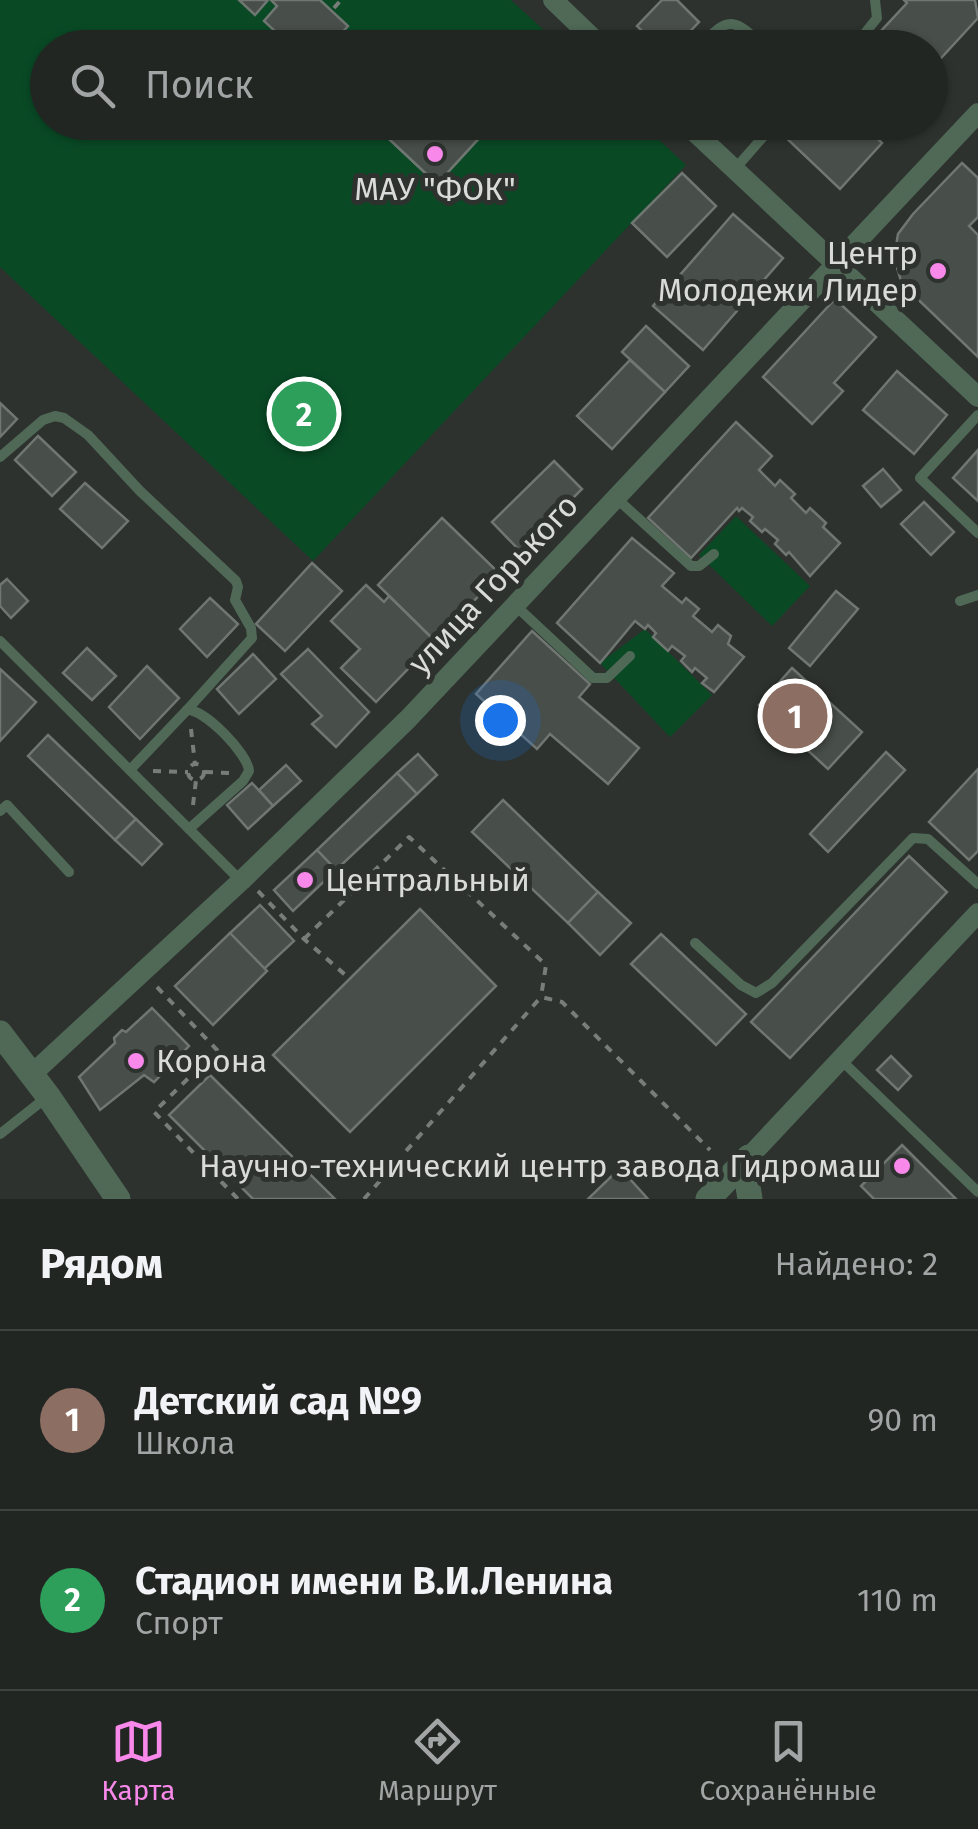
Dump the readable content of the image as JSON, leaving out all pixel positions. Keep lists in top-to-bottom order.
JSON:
{
  "streets": {
    "street": ["улица Горького"]
  },
  "places": [
    "МАУ \"ФОК\"",
    "Центр Молодежи Лидер",
    "Центральный",
    "Корона",
    "Научно-технический центр завода Гидромаш"
  ],
  "page": {
    "search": "Поиск",
    "pins": ["2", "1"],
    "heading": ["Рядом", "Найдено: 2"],
    "list": [
      {
        "mark": "1",
        "name": "Детский сад №9",
        "note": "Школа",
        "value": "90 m"
      },
      {
        "mark": "2",
        "name": "Стадион имени В.И.Ленина",
        "note": "Спорт",
        "value": "110 m"
      }
    ],
    "nav": ["Карта", "Маршрут", "Сохранённые"]
  }
}
